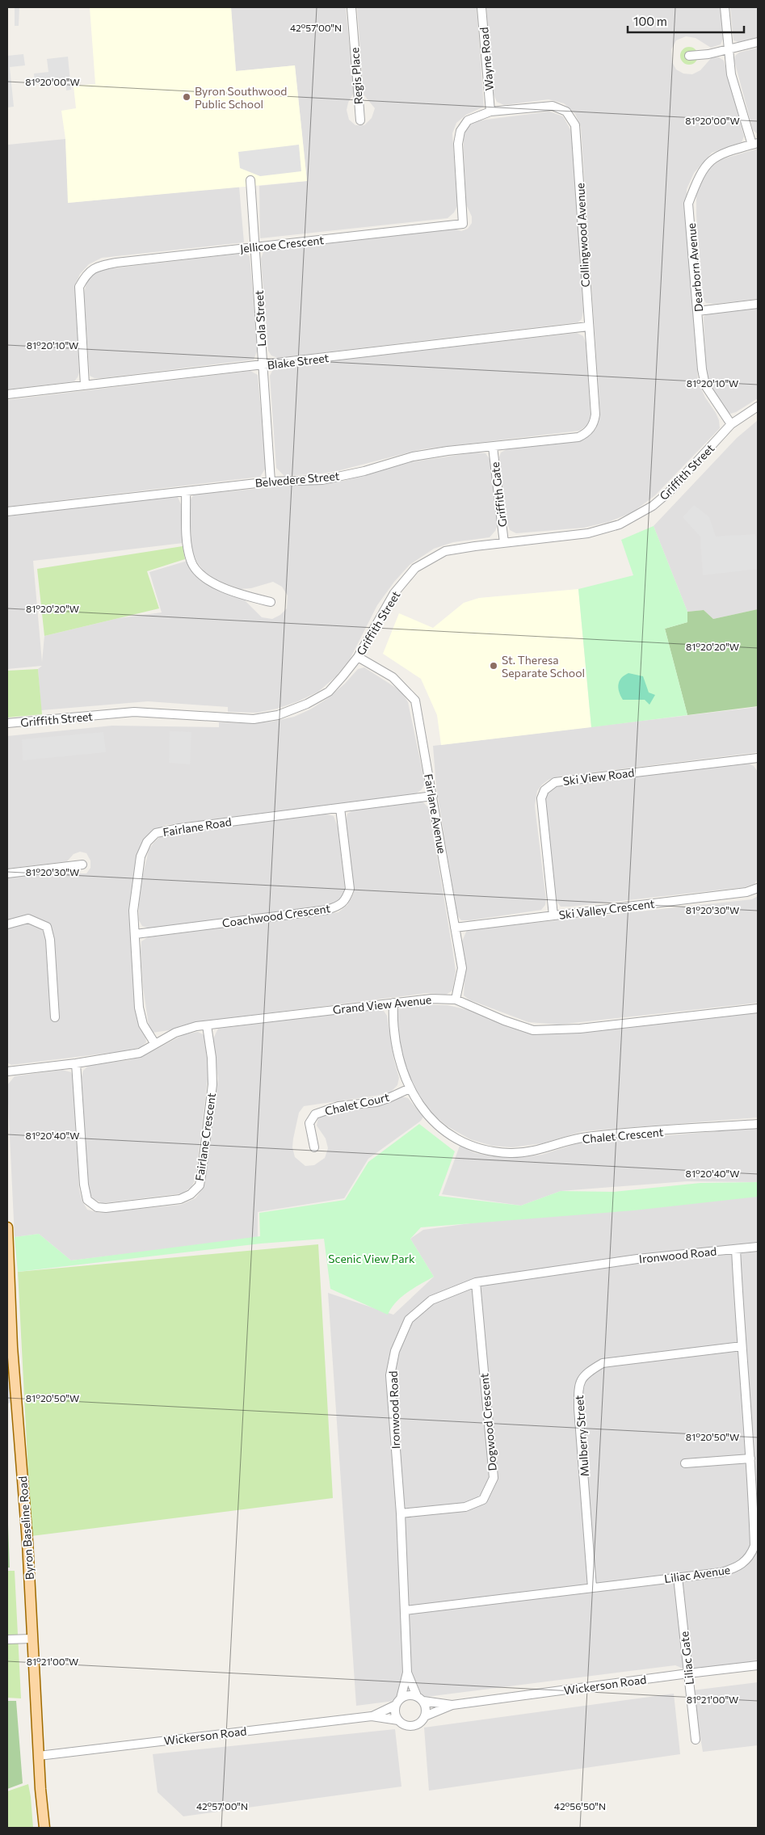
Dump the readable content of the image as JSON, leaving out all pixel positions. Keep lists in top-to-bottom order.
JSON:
{
  "streets": {
    "main road": ["Byron Baseline Road"],
    "street": [
      "Wayne Road",
      "Regis Place",
      "Collingwood Avenue",
      "Jellicoe Crescent",
      "Dearborn Avenue",
      "Lola Street",
      "Blake Street",
      "Griffith Street",
      "Belvedere Street",
      "Griffith Gate",
      "Ski View Road",
      "Fairlane Avenue",
      "Fairlane Road",
      "Ski Valley Crescent",
      "Coachwood Crescent",
      "Grand View Avenue",
      "Chalet Court",
      "Chalet Crescent",
      "Fairlane Crescent",
      "Ironwood Road",
      "Dogwood Crescent",
      "Mulberry Street",
      "Liliac Avenue",
      "Liliac Gate",
      "Wickerson Road"
    ]
  },
  "crossings": [
    ["Wayne Road", "Collingwood Avenue"],
    ["Wayne Road", "Jellicoe Crescent"],
    ["Collingwood Avenue", "Jellicoe Crescent"],
    ["Collingwood Avenue", "Blake Street"],
    ["Collingwood Avenue", "Belvedere Street"],
    ["Jellicoe Crescent", "Lola Street"],
    ["Jellicoe Crescent", "Blake Street"],
    ["Dearborn Avenue", "Griffith Street"],
    ["Lola Street", "Blake Street"],
    ["Lola Street", "Belvedere Street"],
    ["Griffith Street", "Griffith Gate"],
    ["Griffith Street", "Fairlane Avenue"],
    ["Belvedere Street", "Griffith Gate"],
    ["Ski View Road", "Ski Valley Crescent"],
    ["Fairlane Avenue", "Fairlane Road"],
    ["Fairlane Avenue", "Ski Valley Crescent"],
    ["Fairlane Avenue", "Grand View Avenue"],
    ["Fairlane Road", "Coachwood Crescent"],
    ["Fairlane Road", "Grand View Avenue"],
    ["Grand View Avenue", "Chalet Crescent"],
    ["Grand View Avenue", "Fairlane Crescent"],
    ["Chalet Court", "Chalet Crescent"],
    ["Ironwood Road", "Dogwood Crescent"],
    ["Ironwood Road", "Liliac Avenue"],
    ["Ironwood Road", "Wickerson Road"],
    ["Mulberry Street", "Liliac Avenue"],
    ["Byron Baseline Road", "Wickerson Road"],
    ["Liliac Avenue", "Liliac Gate"],
    ["Liliac Gate", "Wickerson Road"]
  ],
  "parks": ["Scenic View Park"],
  "places": ["Byron Southwood Public School", "St. Theresa Separate School"],
  "scale_bar": "100 m",
  "coordinates": [
    "42°57'00\"N",
    "81°20'00\"W",
    "81°20'10\"W",
    "81°20'20\"W",
    "81°20'30\"W",
    "81°20'40\"W",
    "81°20'50\"W",
    "81°21'00\"W",
    "42°56'50\"N"
  ]
}
